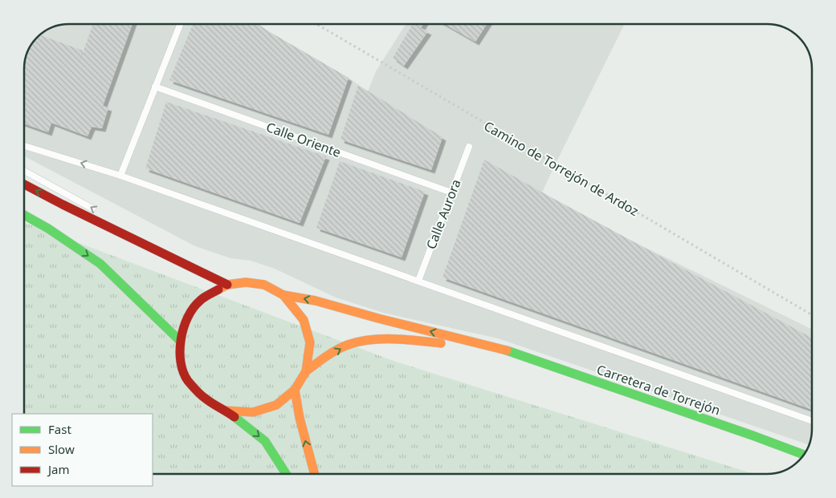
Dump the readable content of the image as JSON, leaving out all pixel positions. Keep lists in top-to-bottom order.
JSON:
{
  "streets": {
    "main road": ["Carretera de Torrejón"],
    "lane": ["Calle Oriente", "Calle Aurora"],
    "path": ["Camino de Torrejón de Ardoz"]
  },
  "crossings": [
    ["Calle Oriente", "Calle Aurora"]
  ],
  "legend": ["Fast", "Slow", "Jam"]
}
